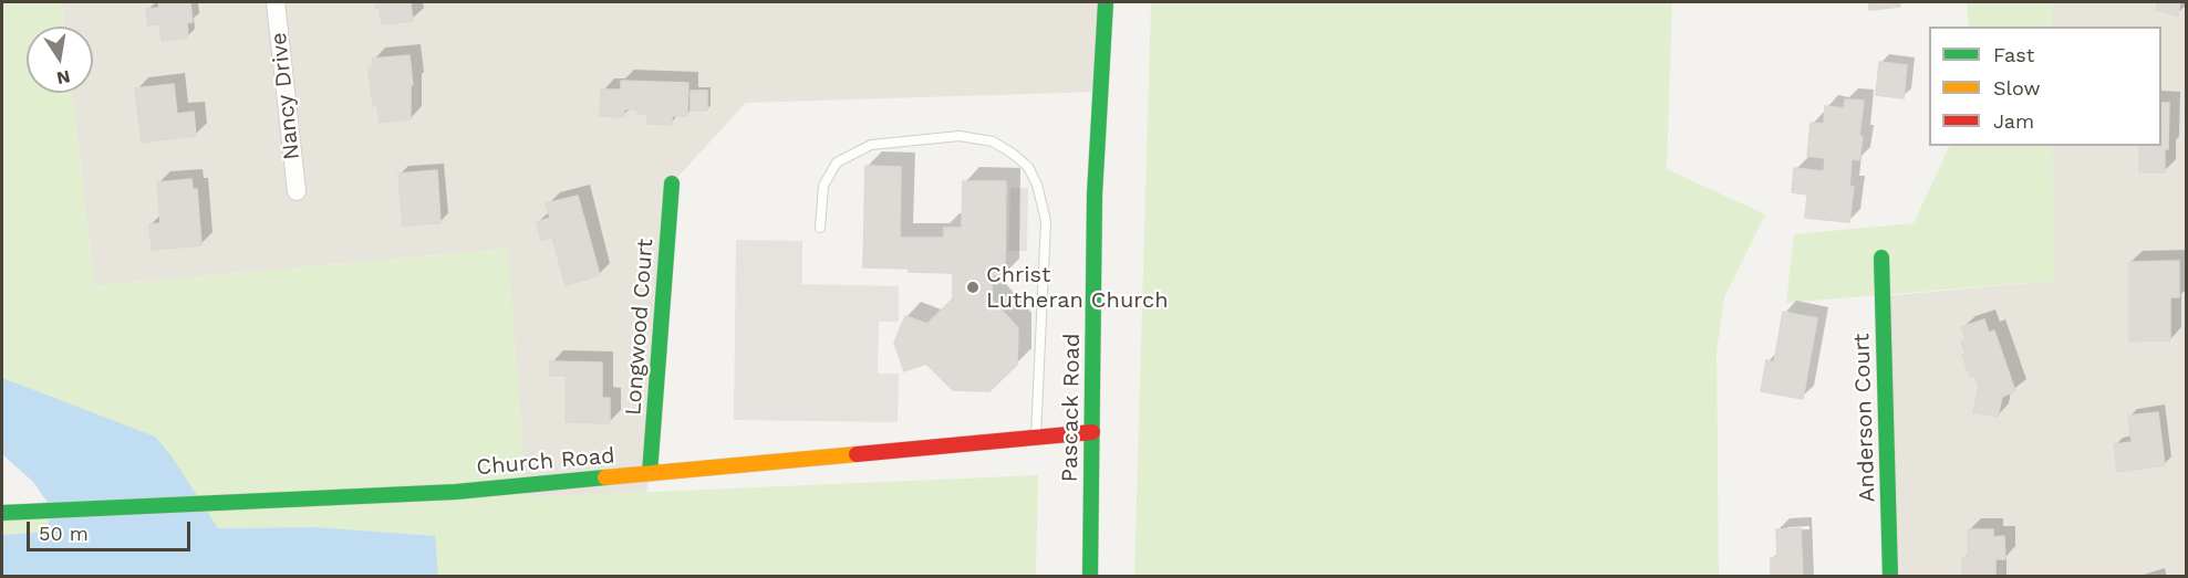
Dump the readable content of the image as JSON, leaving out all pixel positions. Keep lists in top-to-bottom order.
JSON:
{
  "streets": {
    "street": [
      "Nancy Drive",
      "Longwood Court",
      "Pascack Road",
      "Anderson Court",
      "Church Road"
    ]
  },
  "crossings": [
    ["Longwood Court", "Church Road"],
    ["Pascack Road", "Church Road"]
  ],
  "places": ["Christ Lutheran Church"],
  "legend": ["Fast", "Slow", "Jam"],
  "scale_bar": "50 m",
  "north": "bottom"
}
